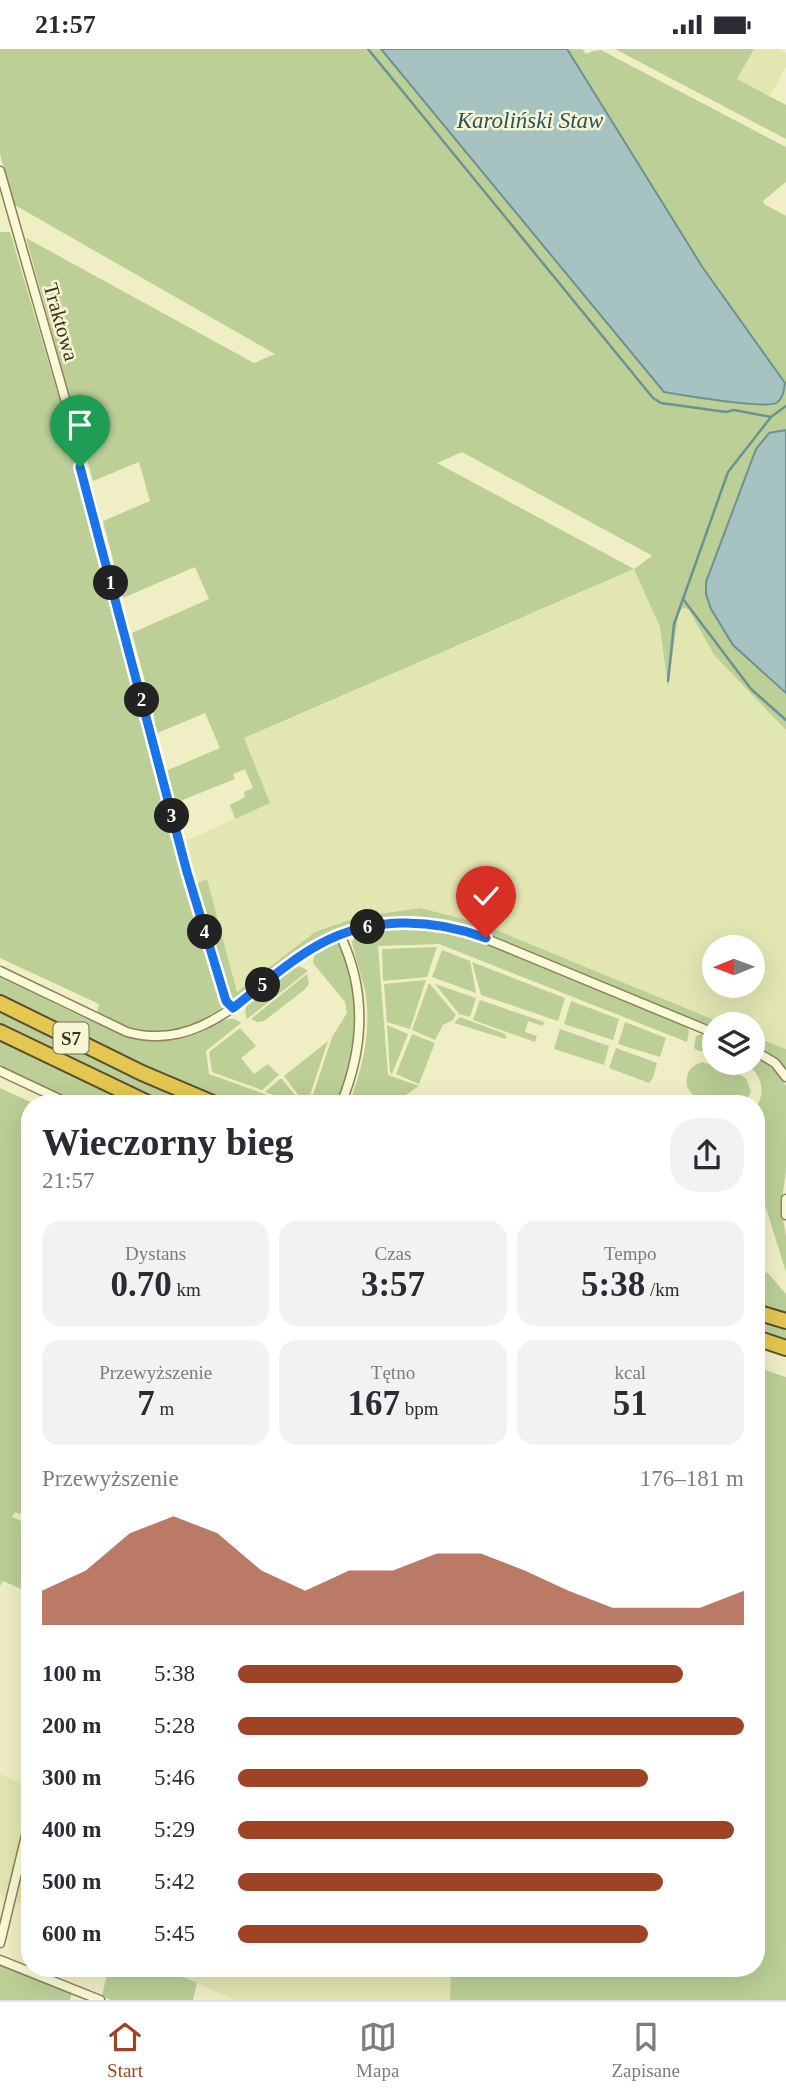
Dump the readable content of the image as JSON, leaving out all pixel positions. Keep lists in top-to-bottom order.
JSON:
{
  "streets": {
    "highway": ["S7"],
    "street": ["Traktowa"]
  },
  "water": ["Karoliński Staw"],
  "north": "left",
  "page": {
    "status": "21:57",
    "pins": [
      "1",
      "2",
      "3",
      "6",
      "4",
      "5"
    ],
    "heading": ["Wieczorny bieg", "21:57"],
    "stats": [
      ["Dystans", "0.70 km"],
      ["Czas", "3:57"],
      ["Tempo", "5:38 /km"],
      ["Przewyższenie", "7 m"],
      ["Tętno", "167 bpm"],
      ["kcal", "51"]
    ],
    "chart": ["Przewyższenie", "176–181 m"],
    "list": [
      {
        "name": "100 m",
        "note": "5:38"
      },
      {
        "name": "200 m",
        "note": "5:28"
      },
      {
        "name": "300 m",
        "note": "5:46"
      },
      {
        "name": "400 m",
        "note": "5:29"
      },
      {
        "name": "500 m",
        "note": "5:42"
      },
      {
        "name": "600 m",
        "note": "5:45"
      }
    ],
    "tabs": ["Start", "Mapa", "Zapisane"]
  }
}
